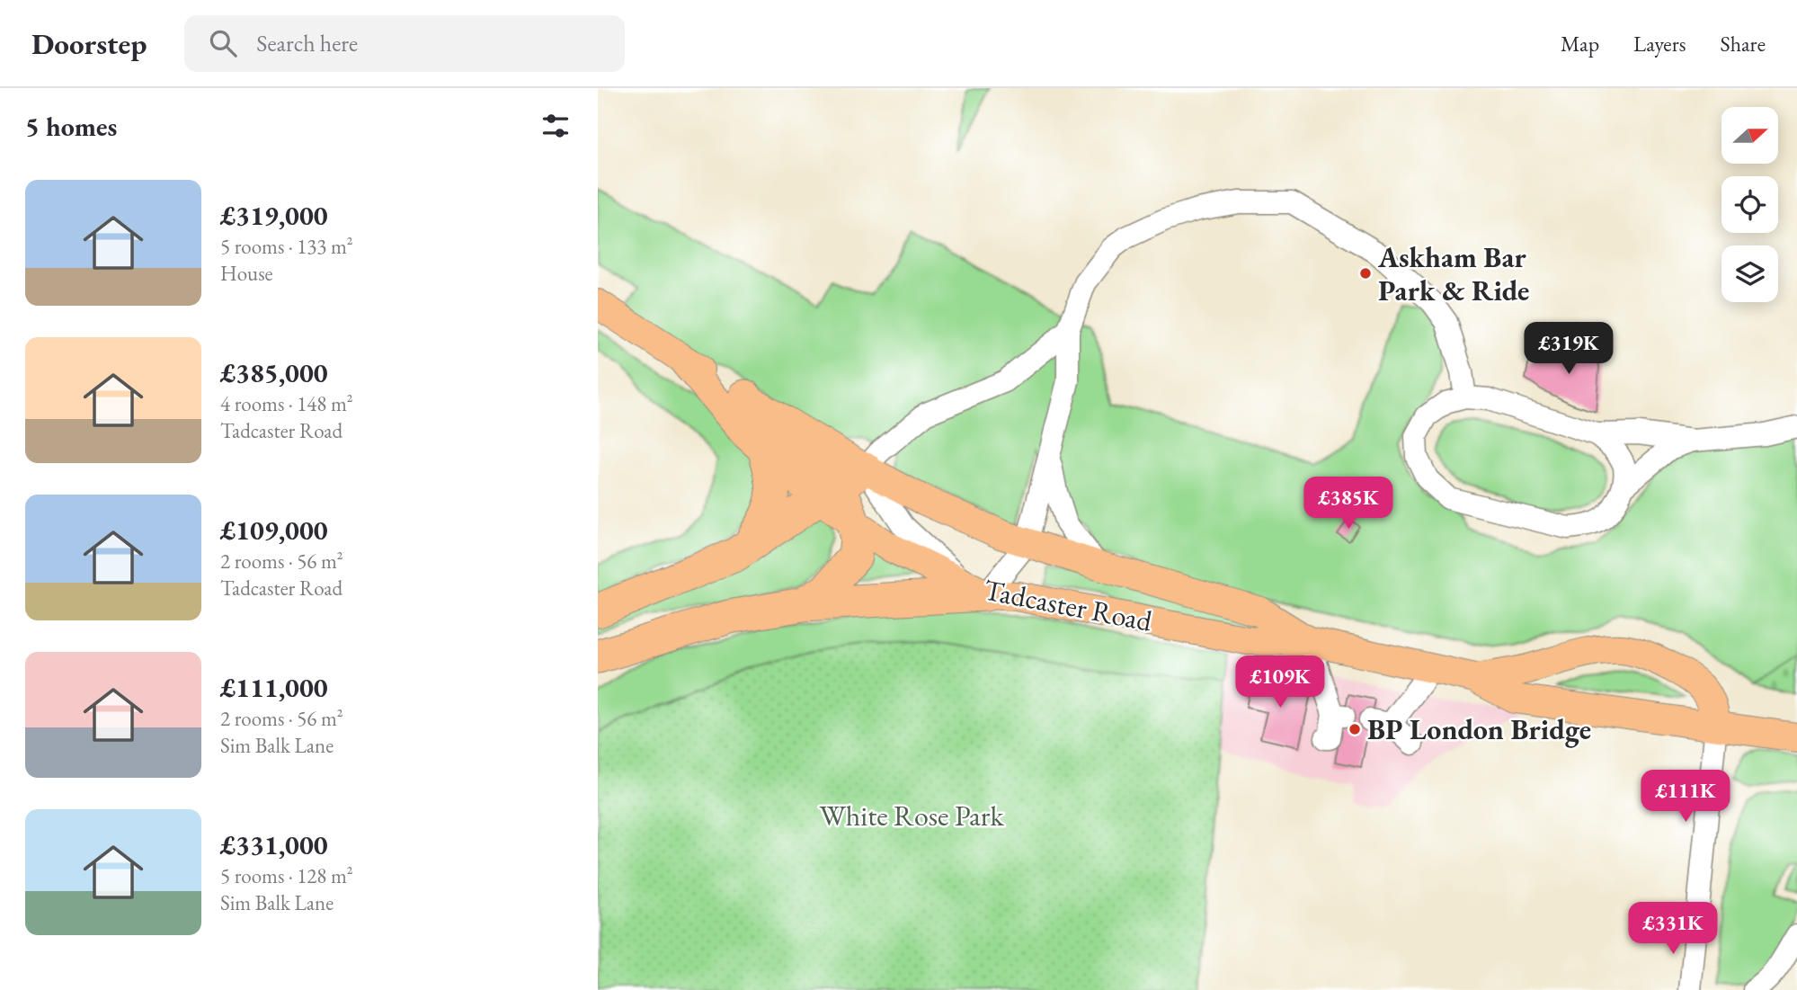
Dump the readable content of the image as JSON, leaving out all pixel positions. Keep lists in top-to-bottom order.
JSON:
{
  "streets": {
    "main road": ["Tadcaster Road"]
  },
  "parks": ["White Rose Park"],
  "places": ["Askham Bar Park & Ride", "BP London Bridge"],
  "north": "right",
  "page": {
    "header": "Doorstep",
    "search": "Search here",
    "nav": ["Map", "Layers", "Share"],
    "heading": "5 homes",
    "list": [
      {
        "name": "£319,000",
        "note": "5 rooms · 133 m² · House"
      },
      {
        "name": "£385,000",
        "note": "4 rooms · 148 m² · Tadcaster Road"
      },
      {
        "name": "£109,000",
        "note": "2 rooms · 56 m² · Tadcaster Road"
      },
      {
        "name": "£111,000",
        "note": "2 rooms · 56 m² · Sim Balk Lane"
      },
      {
        "name": "£331,000",
        "note": "5 rooms · 128 m² · Sim Balk Lane"
      }
    ],
    "price": [
      "£319K",
      "£385K",
      "£109K",
      "£111K",
      "£331K"
    ]
  }
}
